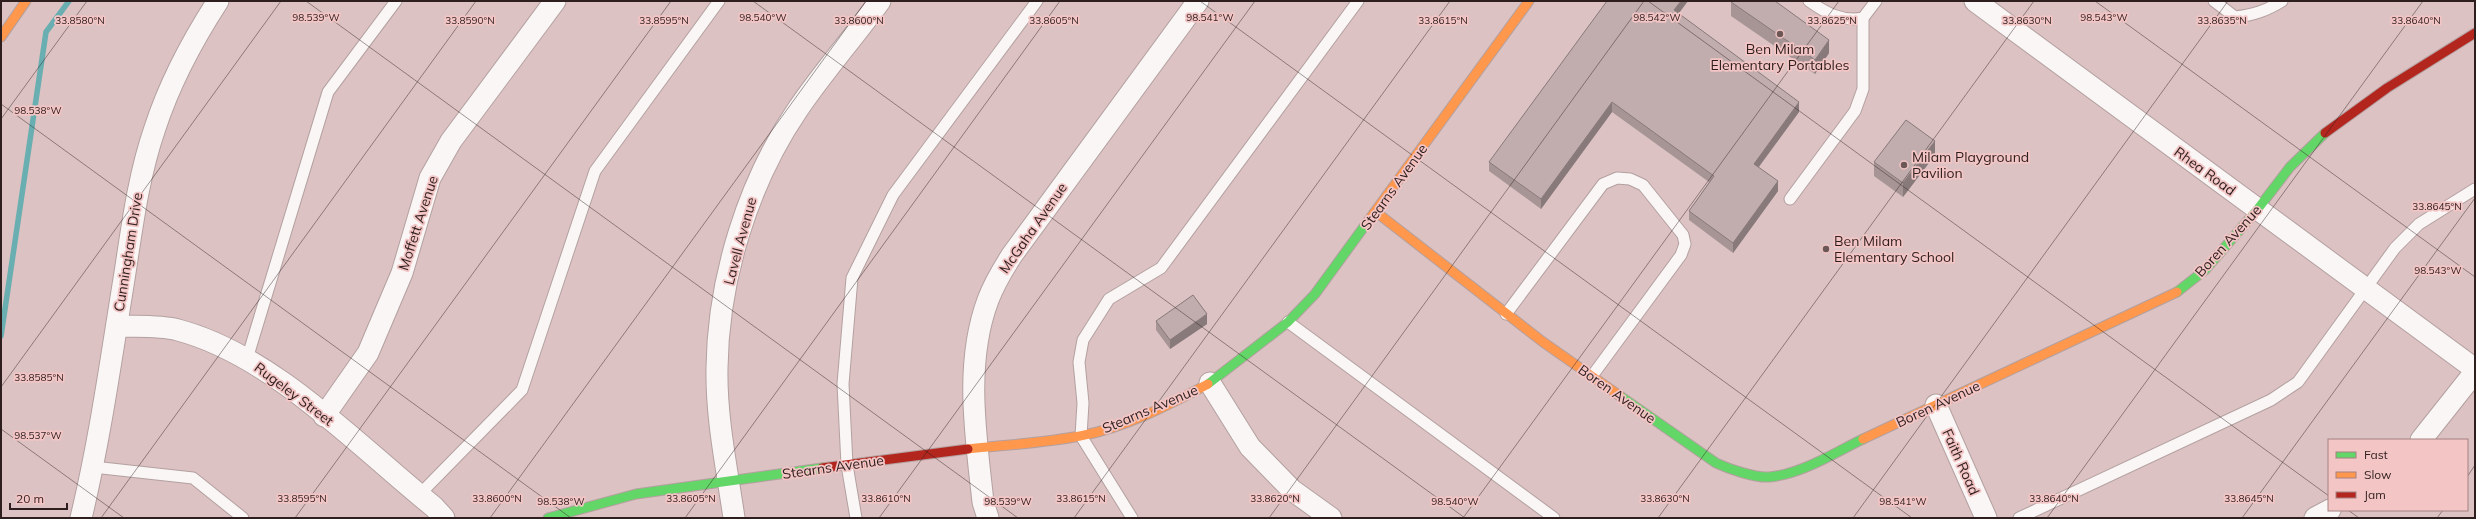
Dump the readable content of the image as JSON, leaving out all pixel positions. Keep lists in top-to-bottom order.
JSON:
{
  "streets": {
    "street": [
      "Rhea Road",
      "Stearns Avenue",
      "Moffett Avenue",
      "McGaha Avenue",
      "Lavell Avenue",
      "Boren Avenue",
      "Cunningham Drive",
      "Rugeley Street",
      "Faith Road"
    ]
  },
  "crossings": [
    ["Rhea Road", "Boren Avenue"],
    ["Stearns Avenue", "McGaha Avenue"],
    ["Stearns Avenue", "Lavell Avenue"],
    ["Stearns Avenue", "Boren Avenue"],
    ["Moffett Avenue", "Rugeley Street"],
    ["Boren Avenue", "Faith Road"],
    ["Cunningham Drive", "Rugeley Street"]
  ],
  "places": ["Ben Milam Elementary Portables", "Milam Playground Pavilion", "Ben Milam Elementary School"],
  "legend": ["Fast", "Slow", "Jam"],
  "scale_bar": "20 m",
  "coordinates": [
    "98.539°W",
    "98.540°W",
    "98.542°W",
    "98.543°W",
    "98.541°W",
    "33.8590°N",
    "33.8595°N",
    "33.8600°N",
    "33.8605°N",
    "33.8615°N",
    "33.8625°N",
    "33.8630°N",
    "33.8635°N",
    "33.8640°N",
    "33.8580°N",
    "98.538°W",
    "33.8645°N",
    "33.8585°N",
    "98.537°W",
    "33.8610°N",
    "33.8620°N"
  ]
}
